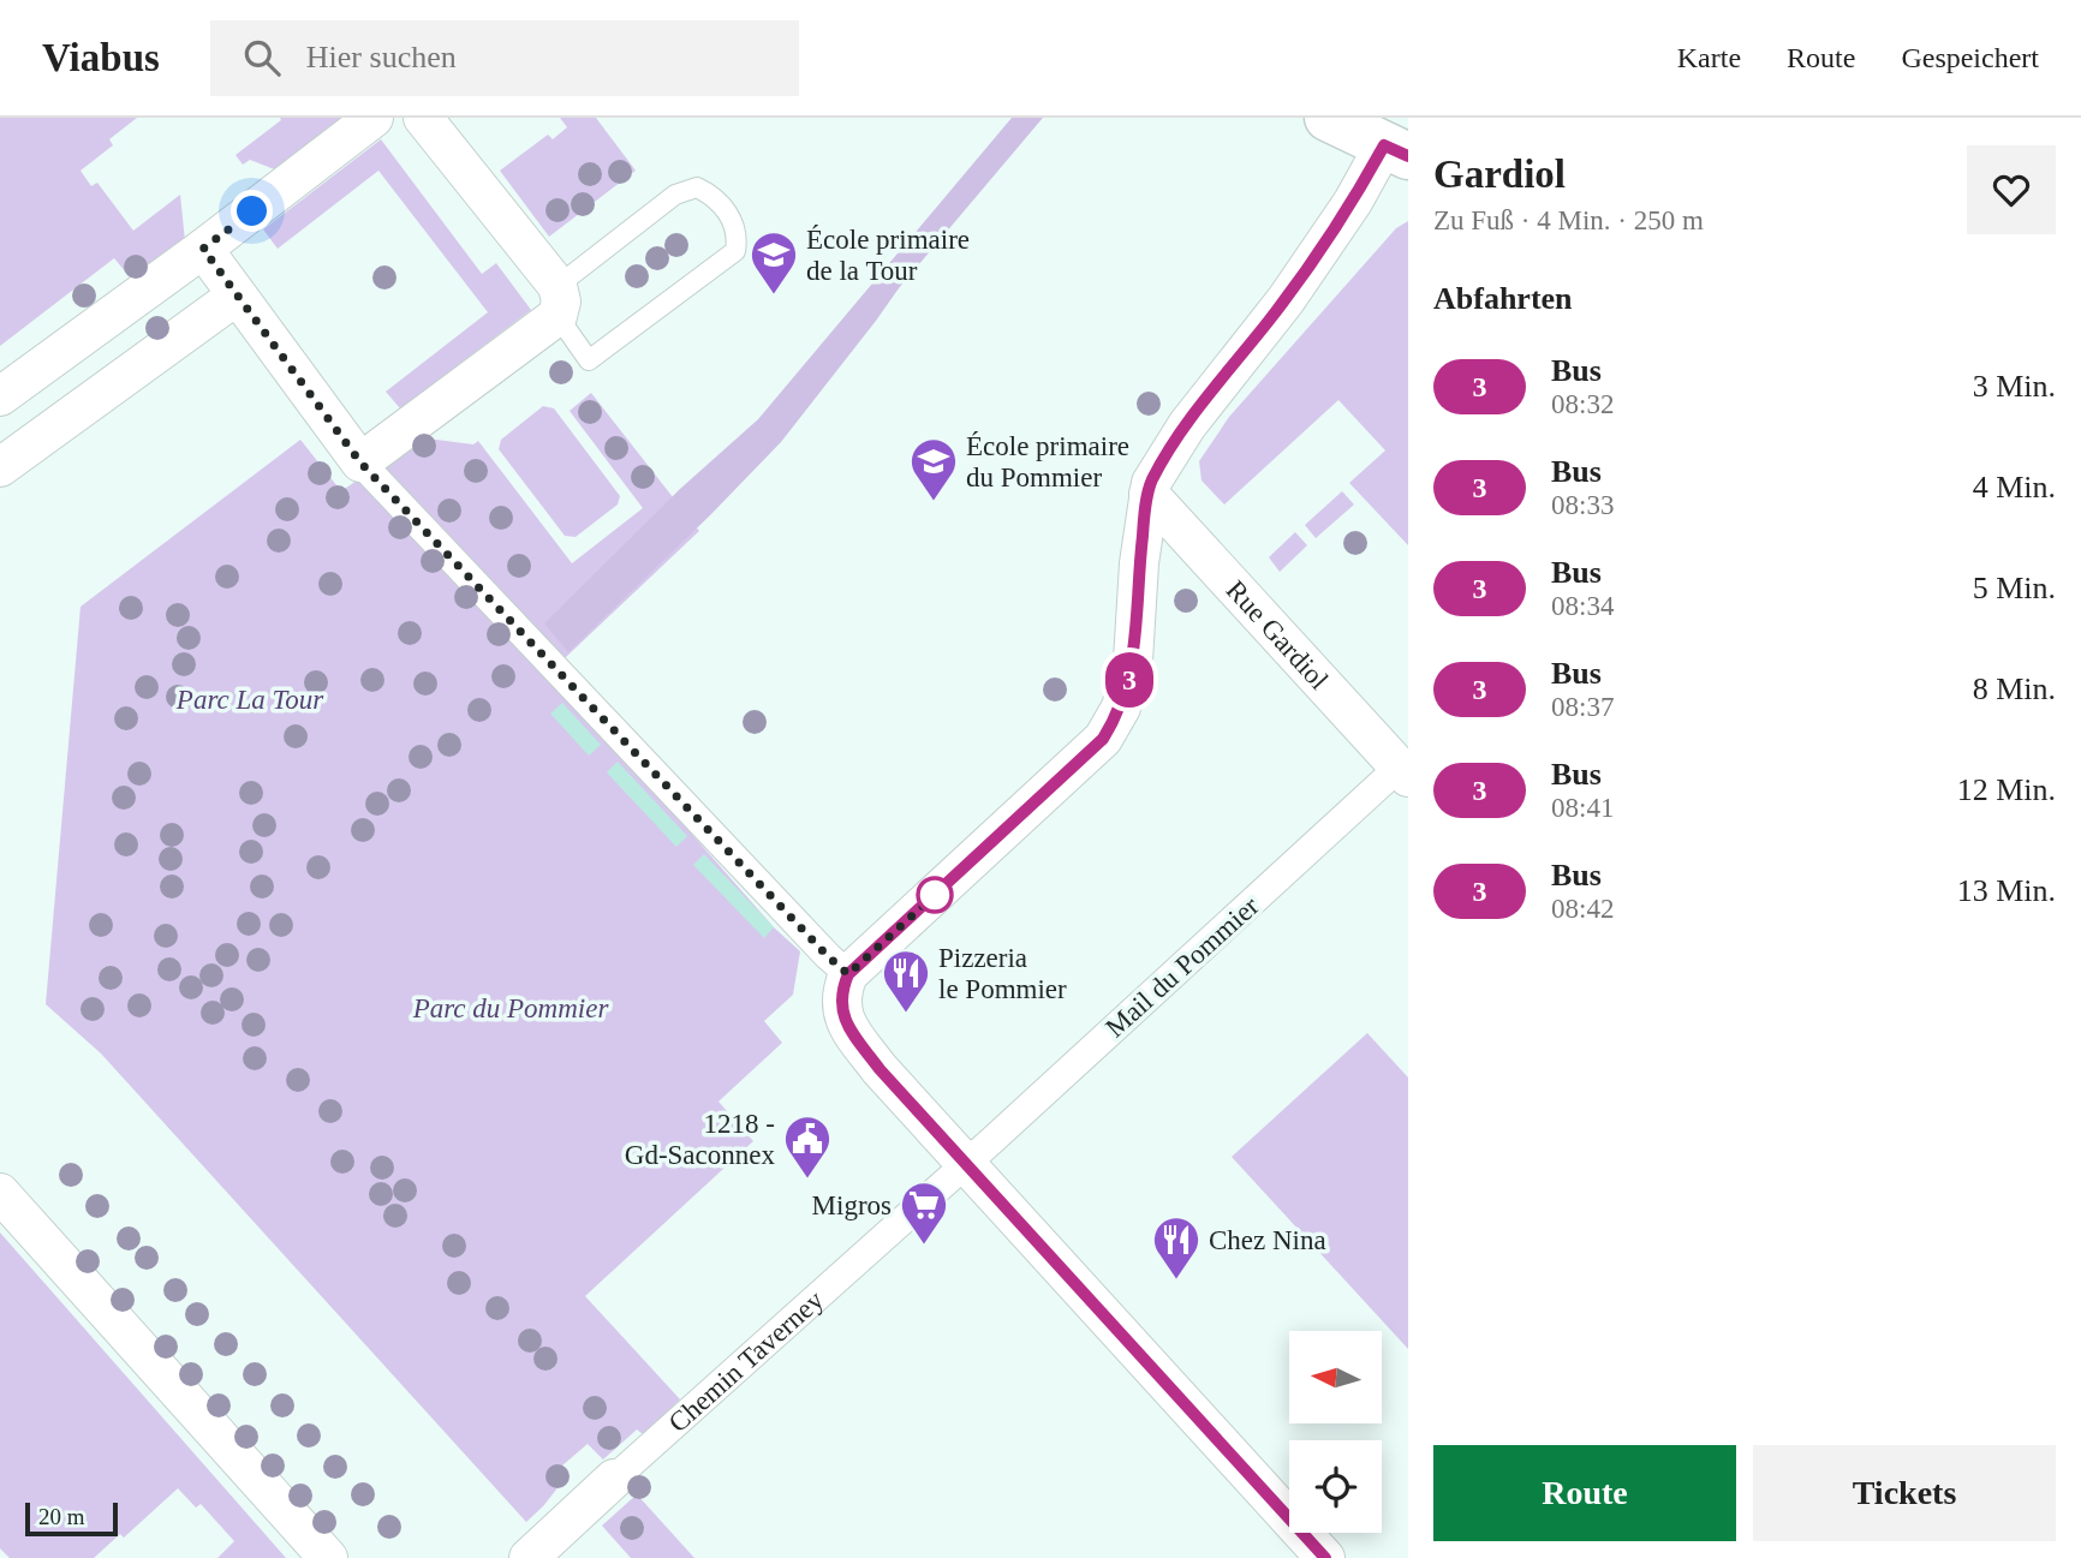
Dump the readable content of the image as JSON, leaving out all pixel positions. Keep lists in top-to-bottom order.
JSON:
{
  "streets": {
    "street": ["Rue Gardiol", "Mail du Pommier", "Chemin Taverney"]
  },
  "crossings": [
    ["Rue Gardiol", "Mail du Pommier"],
    ["Mail du Pommier", "Chemin Taverney"]
  ],
  "parks": ["Parc La Tour", "Parc du Pommier"],
  "places": {
    "school or university": ["École primaire de la Tour", "École primaire du Pommier"],
    "restaurant": ["Pizzeria le Pommier", "Chez Nina"],
    "public building": ["1218 - Gd-Saconnex"],
    "supermarket": ["Migros"]
  },
  "lines": ["bus line 3"],
  "scale_bar": "20 m",
  "north": "left",
  "page": {
    "header": "Viabus",
    "search": "Hier suchen",
    "nav": ["Karte", "Route", "Gespeichert"],
    "on_map": "3",
    "heading": [
      ["Gardiol", "Zu Fuß · 4 Min. · 250 m"],
      "Abfahrten"
    ],
    "list": [
      {
        "mark": "3",
        "name": "Bus",
        "note": "08:32",
        "value": "3 Min."
      },
      {
        "mark": "3",
        "name": "Bus",
        "note": "08:33",
        "value": "4 Min."
      },
      {
        "mark": "3",
        "name": "Bus",
        "note": "08:34",
        "value": "5 Min."
      },
      {
        "mark": "3",
        "name": "Bus",
        "note": "08:37",
        "value": "8 Min."
      },
      {
        "mark": "3",
        "name": "Bus",
        "note": "08:41",
        "value": "12 Min."
      },
      {
        "mark": "3",
        "name": "Bus",
        "note": "08:42",
        "value": "13 Min."
      }
    ],
    "buttons": ["Route", "Tickets"],
    "scale": "20 m"
  }
}
